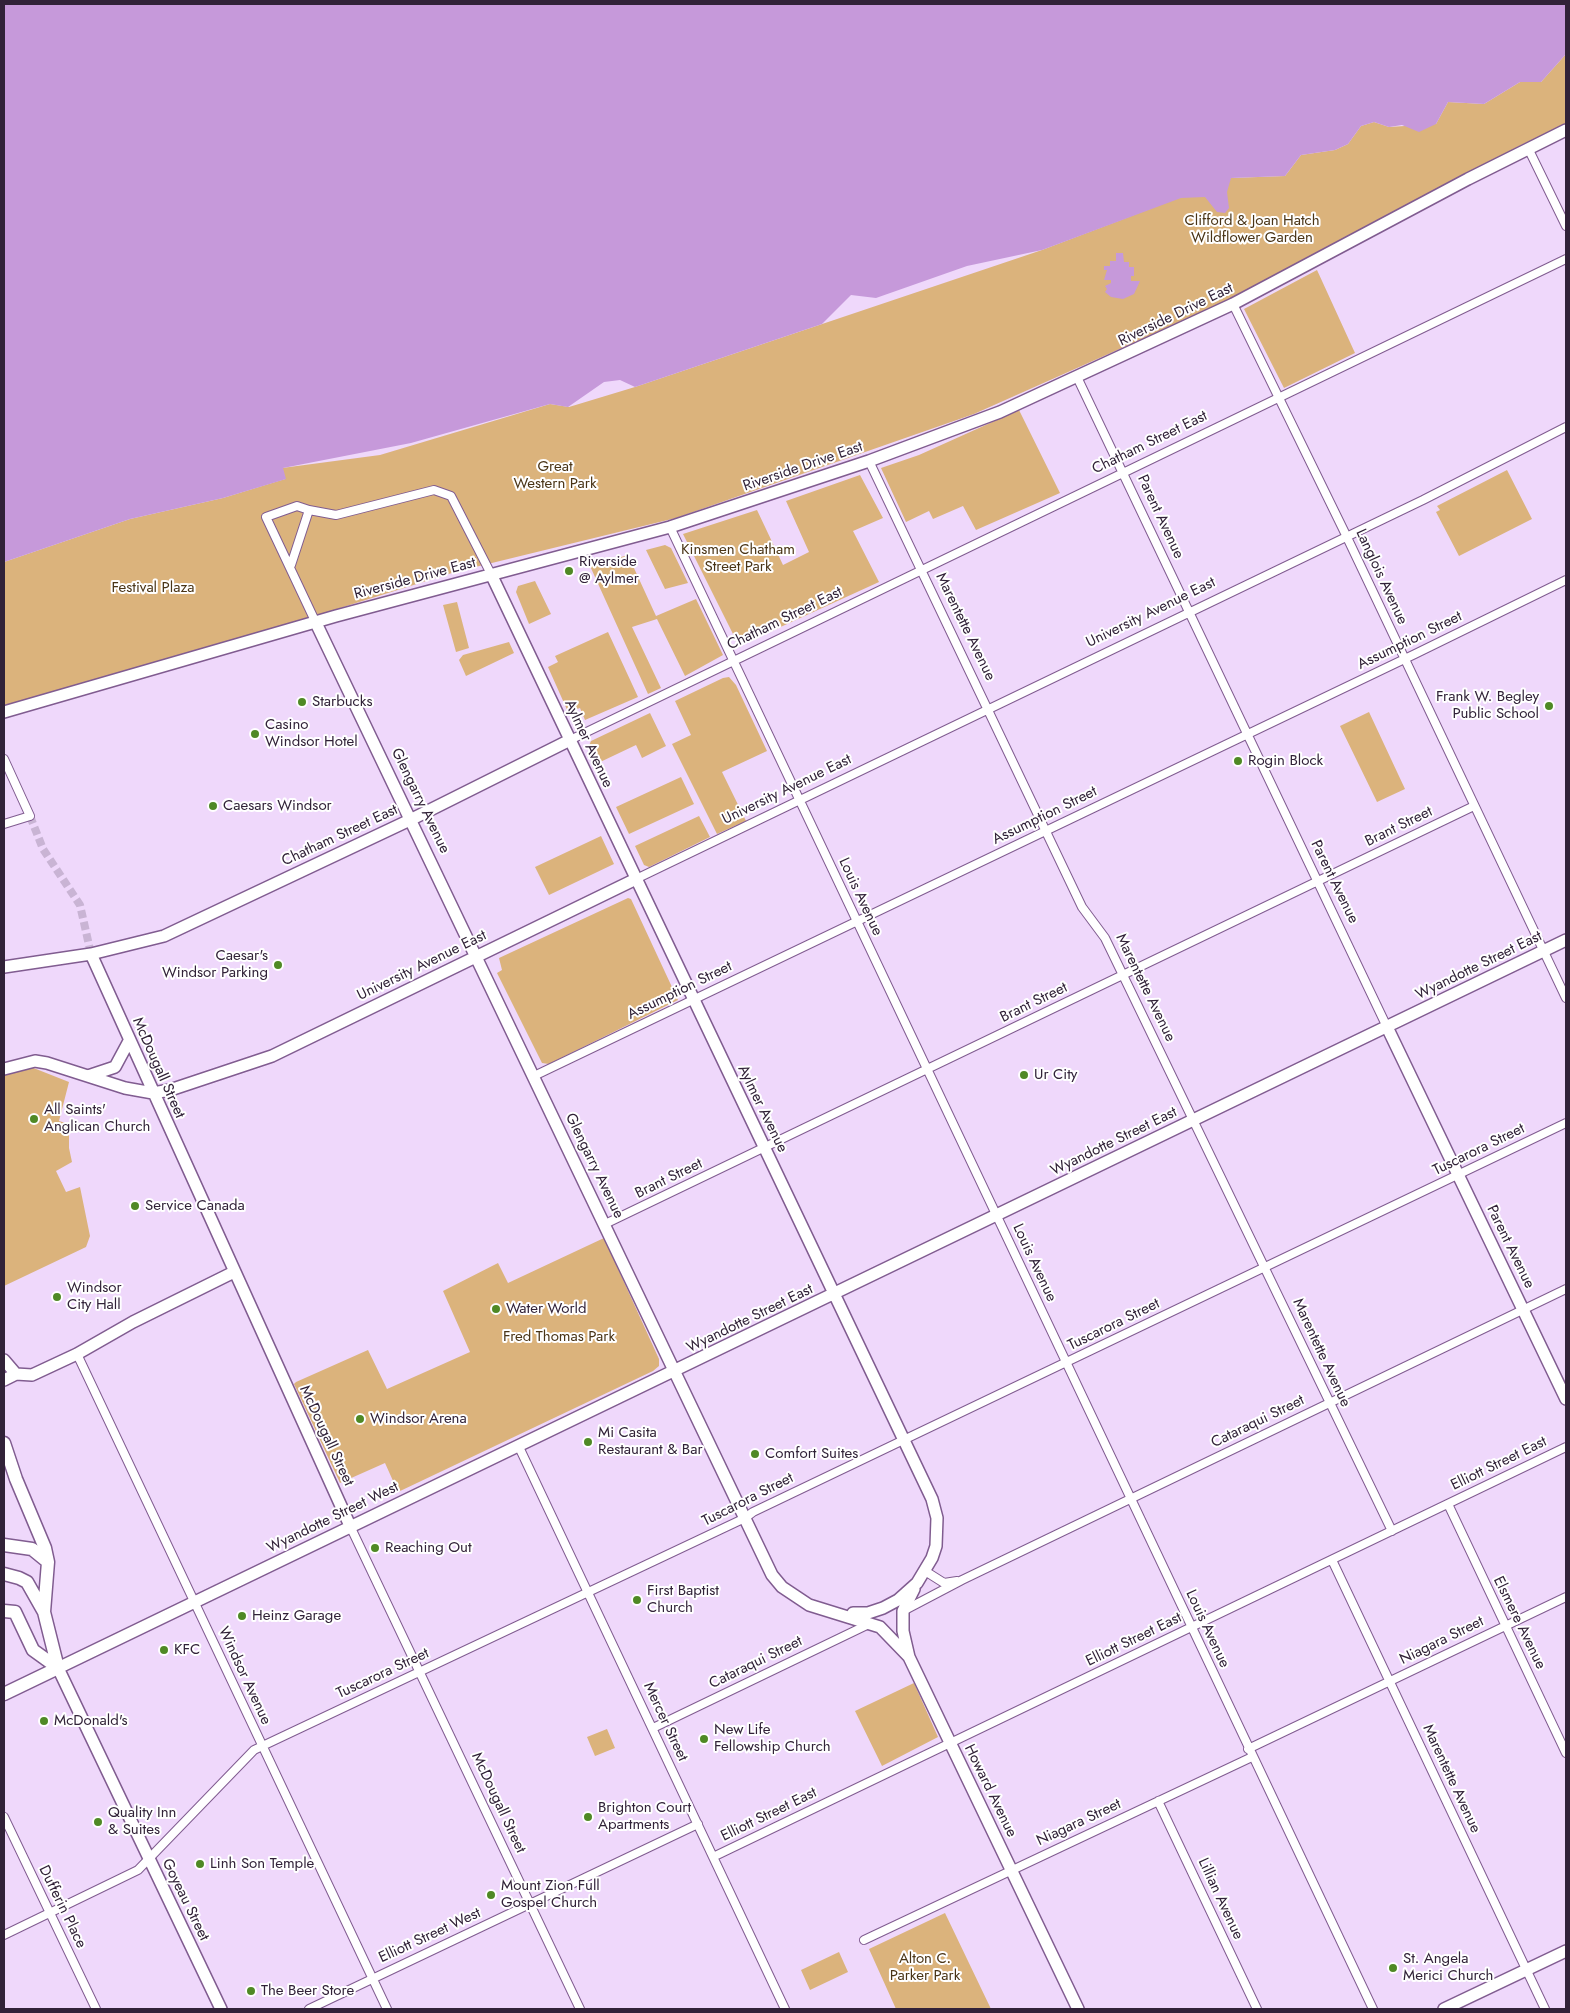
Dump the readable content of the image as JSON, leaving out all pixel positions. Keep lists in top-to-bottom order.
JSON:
{
  "streets": {
    "main road": [
      "Riverside Drive East",
      "Chatham Street East",
      "Parent Avenue",
      "University Avenue East",
      "Aylmer Avenue",
      "Glengarry Avenue",
      "Wyandotte Street East",
      "McDougall Street",
      "Wyandotte Street West",
      "Howard Avenue",
      "Goyeau Street"
    ],
    "street": [
      "Langlois Avenue",
      "Marentette Avenue",
      "Assumption Street",
      "Brant Street",
      "Louis Avenue",
      "Tuscarora Street",
      "Cataraqui Street",
      "Elliott Street East",
      "Elsmere Avenue",
      "Niagara Street",
      "Windsor Avenue",
      "Mercer Street",
      "Lillian Avenue",
      "Dufferin Place",
      "Elliott Street West"
    ]
  },
  "crossings": [
    ["Riverside Drive East", "Parent Avenue"],
    ["Riverside Drive East", "Langlois Avenue"],
    ["Riverside Drive East", "Marentette Avenue"],
    ["Riverside Drive East", "Aylmer Avenue"],
    ["Riverside Drive East", "Glengarry Avenue"],
    ["Riverside Drive East", "Louis Avenue"],
    ["Chatham Street East", "Parent Avenue"],
    ["Chatham Street East", "Langlois Avenue"],
    ["Chatham Street East", "Marentette Avenue"],
    ["Chatham Street East", "Aylmer Avenue"],
    ["Chatham Street East", "Glengarry Avenue"],
    ["Chatham Street East", "Louis Avenue"],
    ["Chatham Street East", "McDougall Street"],
    ["Parent Avenue", "University Avenue East"],
    ["Parent Avenue", "Assumption Street"],
    ["Parent Avenue", "Brant Street"],
    ["Parent Avenue", "Wyandotte Street East"],
    ["Parent Avenue", "Tuscarora Street"],
    ["Parent Avenue", "Cataraqui Street"],
    ["Langlois Avenue", "University Avenue East"],
    ["Langlois Avenue", "Assumption Street"],
    ["Langlois Avenue", "Brant Street"],
    ["Langlois Avenue", "Wyandotte Street East"],
    ["University Avenue East", "Marentette Avenue"],
    ["University Avenue East", "Aylmer Avenue"],
    ["University Avenue East", "Glengarry Avenue"],
    ["University Avenue East", "Louis Avenue"],
    ["University Avenue East", "McDougall Street"],
    ["Marentette Avenue", "Assumption Street"],
    ["Marentette Avenue", "Brant Street"],
    ["Marentette Avenue", "Wyandotte Street East"],
    ["Marentette Avenue", "Tuscarora Street"],
    ["Marentette Avenue", "Cataraqui Street"],
    ["Marentette Avenue", "Elliott Street East"],
    ["Marentette Avenue", "Niagara Street"],
    ["Assumption Street", "Aylmer Avenue"],
    ["Assumption Street", "Glengarry Avenue"],
    ["Assumption Street", "Louis Avenue"],
    ["Aylmer Avenue", "Glengarry Avenue"],
    ["Aylmer Avenue", "Brant Street"],
    ["Aylmer Avenue", "Wyandotte Street East"],
    ["Aylmer Avenue", "Tuscarora Street"],
    ["Aylmer Avenue", "Cataraqui Street"],
    ["Aylmer Avenue", "Howard Avenue"],
    ["Glengarry Avenue", "Brant Street"],
    ["Glengarry Avenue", "Wyandotte Street East"],
    ["Glengarry Avenue", "Tuscarora Street"],
    ["Glengarry Avenue", "Cataraqui Street"],
    ["Glengarry Avenue", "Wyandotte Street West"],
    ["Glengarry Avenue", "Howard Avenue"],
    ["Brant Street", "Louis Avenue"],
    ["Louis Avenue", "Wyandotte Street East"],
    ["Louis Avenue", "Tuscarora Street"],
    ["Louis Avenue", "Cataraqui Street"],
    ["Louis Avenue", "Elliott Street East"],
    ["Louis Avenue", "Niagara Street"],
    ["Wyandotte Street East", "Wyandotte Street West"],
    ["McDougall Street", "Tuscarora Street"],
    ["McDougall Street", "Wyandotte Street West"],
    ["McDougall Street", "Elliott Street West"],
    ["Tuscarora Street", "Cataraqui Street"],
    ["Tuscarora Street", "Windsor Avenue"],
    ["Tuscarora Street", "Mercer Street"],
    ["Tuscarora Street", "Howard Avenue"],
    ["Tuscarora Street", "Goyeau Street"],
    ["Tuscarora Street", "Dufferin Place"],
    ["Cataraqui Street", "Mercer Street"],
    ["Cataraqui Street", "Howard Avenue"],
    ["Elliott Street East", "Elsmere Avenue"],
    ["Elliott Street East", "Mercer Street"],
    ["Elliott Street East", "Howard Avenue"],
    ["Wyandotte Street West", "Windsor Avenue"],
    ["Wyandotte Street West", "Mercer Street"],
    ["Wyandotte Street West", "Goyeau Street"],
    ["Elsmere Avenue", "Niagara Street"],
    ["Niagara Street", "Howard Avenue"],
    ["Niagara Street", "Lillian Avenue"],
    ["Windsor Avenue", "Elliott Street West"],
    ["Mercer Street", "Elliott Street West"]
  ],
  "parks": [
    "Clifford & Joan Hatch Wildflower Garden",
    "Great Western Park",
    "Kinsmen Chatham Street Park",
    "Festival Plaza",
    "Fred Thomas Park",
    "Alton C. Parker Park"
  ],
  "places": [
    "Riverside @ Aylmer",
    "Starbucks",
    "Frank W. Begley Public School",
    "Casino Windsor Hotel",
    "Rogin Block",
    "Caesars Windsor",
    "Caesar's Windsor Parking",
    "Ur City",
    "All Saints' Anglican Church",
    "Service Canada",
    "Windsor City Hall",
    "Water World",
    "Windsor Arena",
    "Mi Casita Restaurant & Bar",
    "Comfort Suites",
    "Reaching Out",
    "First Baptist Church",
    "Heinz Garage",
    "KFC",
    "McDonald's",
    "New Life Fellowship Church",
    "Brighton Court Apartments",
    "Quality Inn & Suites",
    "Linh Son Temple",
    "Mount Zion Full Gospel Church",
    "St. Angela Merici Church",
    "The Beer Store"
  ]
}
